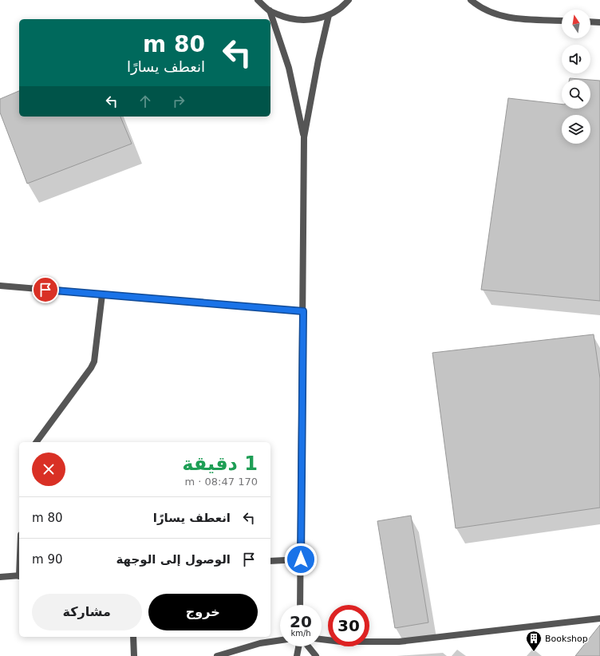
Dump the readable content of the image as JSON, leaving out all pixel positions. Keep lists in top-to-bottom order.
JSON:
{
  "places": {
    "building": ["Bookshop"]
  },
  "north": "top",
  "page": {
    "turn": ["80 m", "انعطف يسارًا"],
    "heading": ["1 دقيقة", "170 m · 08:47"],
    "list": [
      {
        "name": "انعطف يسارًا",
        "value": "80 m"
      },
      {
        "name": "الوصول إلى الوجهة",
        "value": "90 m"
      }
    ],
    "buttons": ["خروج", "مشاركة"],
    "speed": "20 km/h",
    "limit": "30"
  }
}
